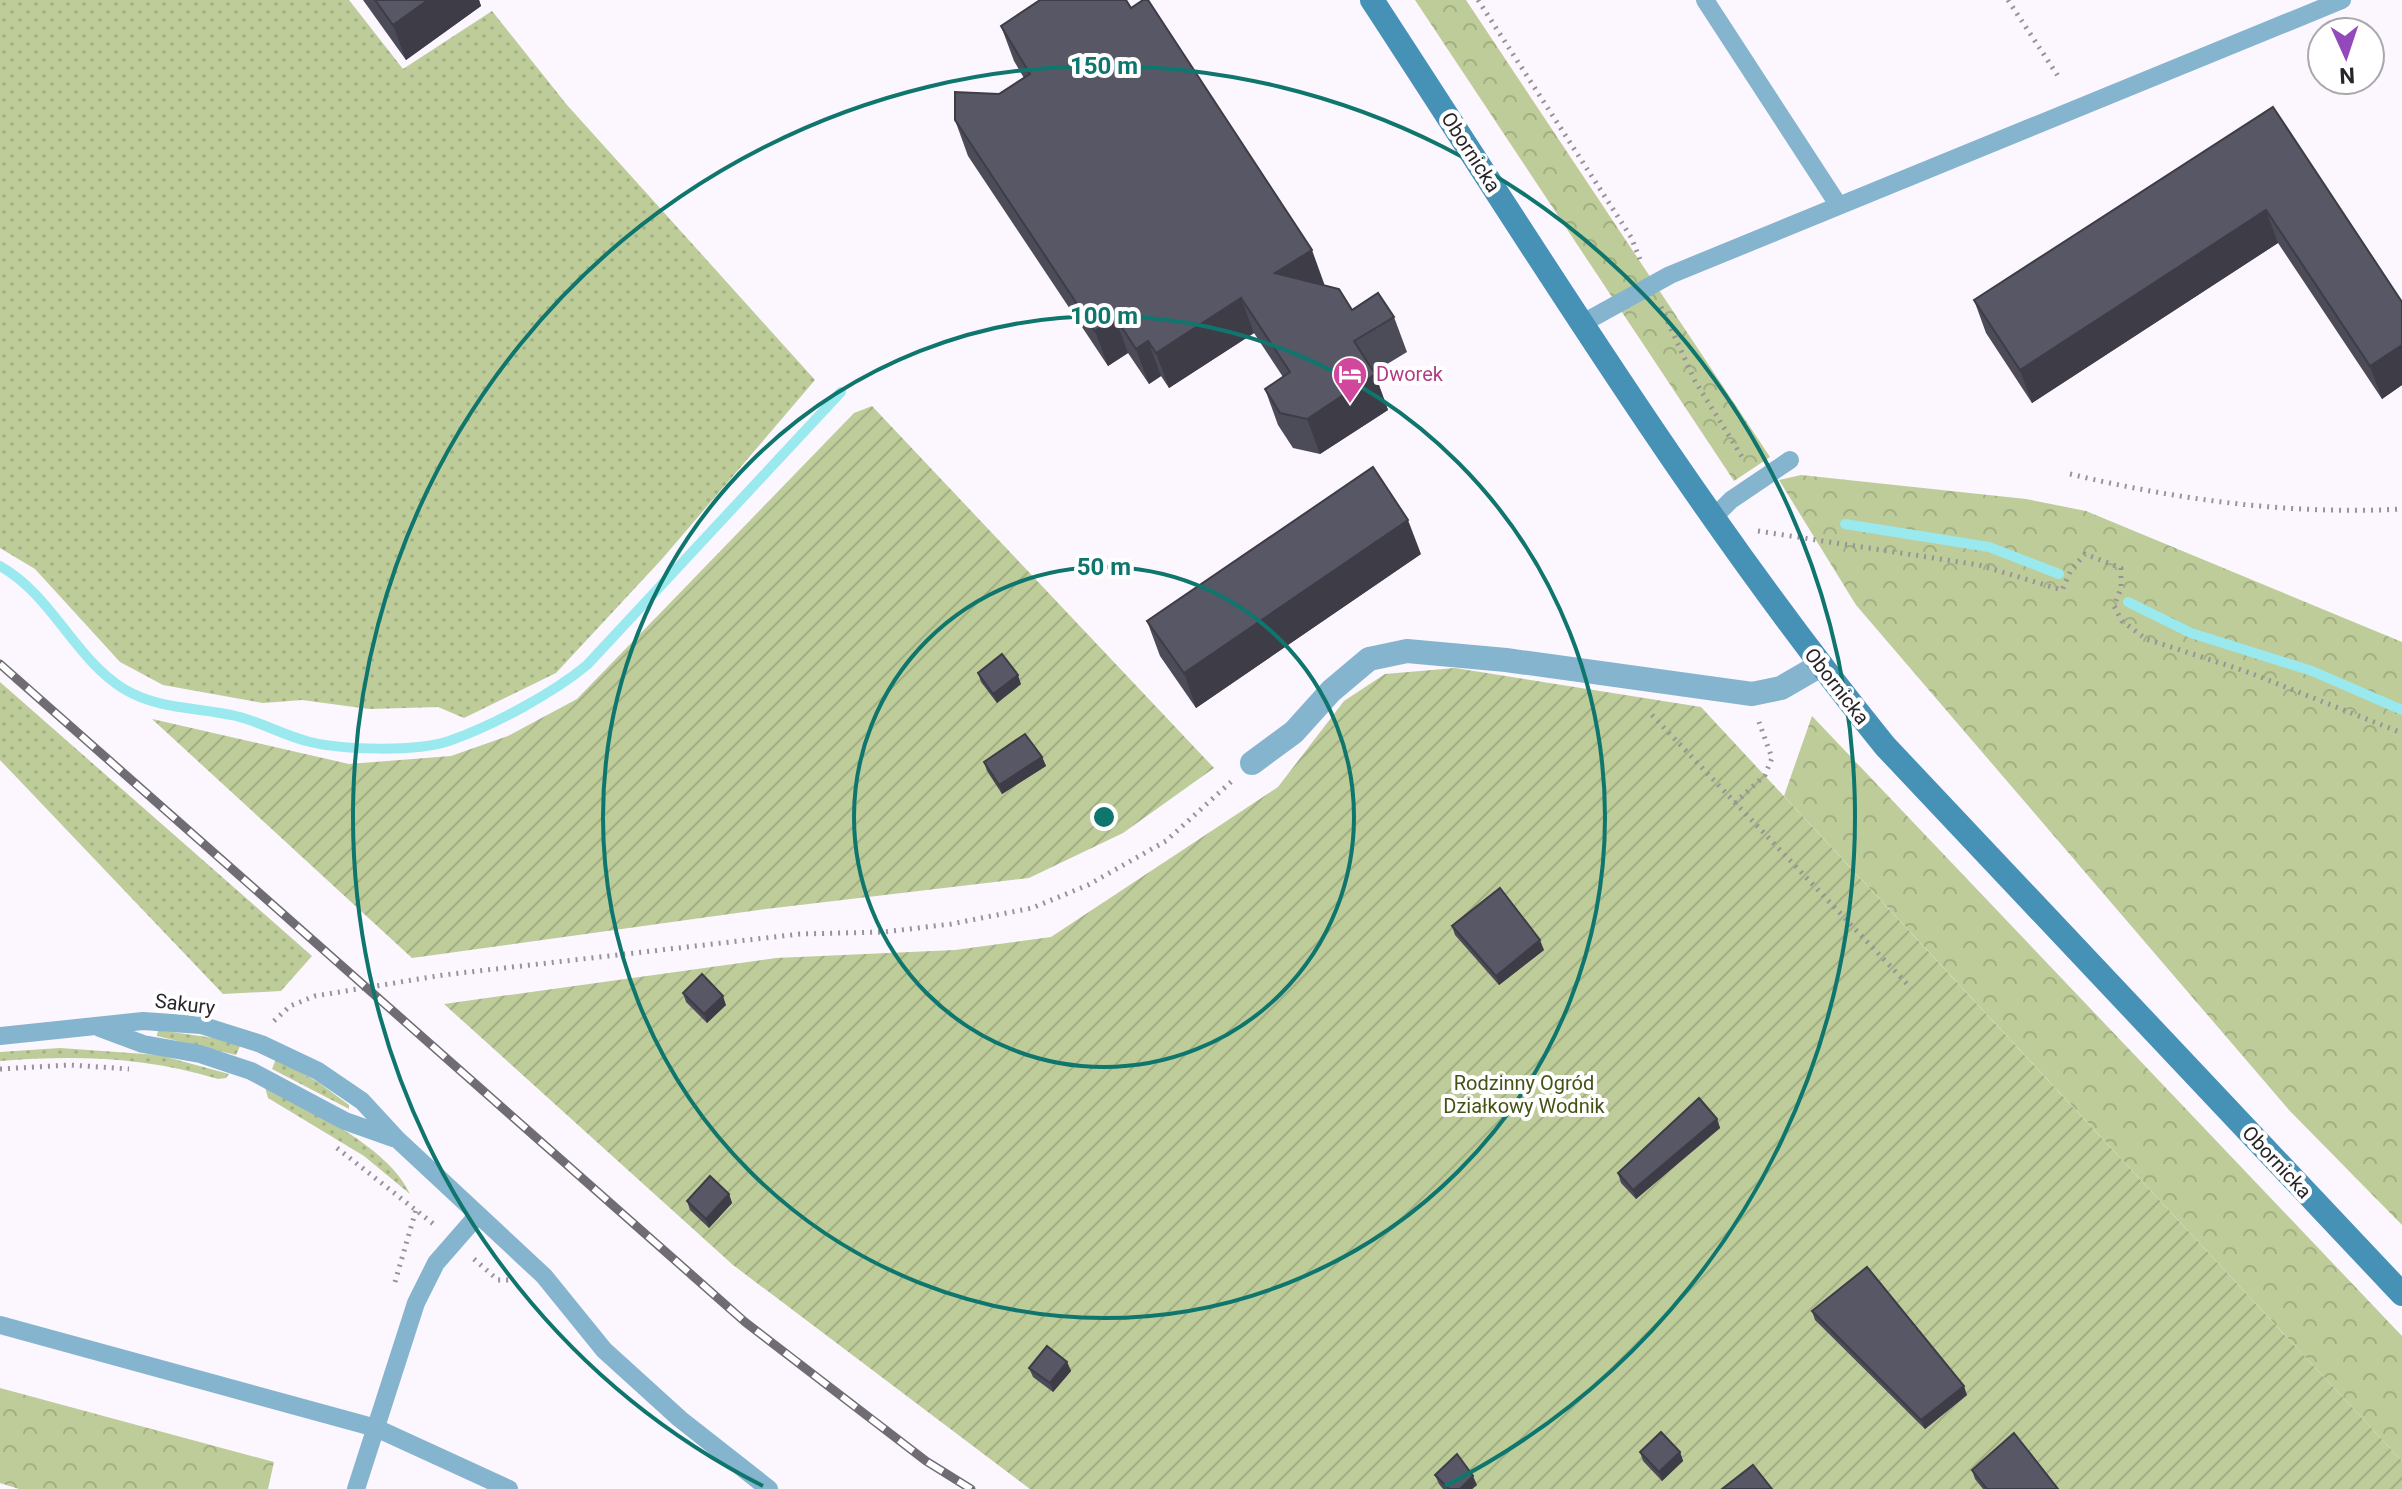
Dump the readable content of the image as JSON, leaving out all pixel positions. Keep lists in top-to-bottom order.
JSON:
{
  "streets": {
    "main road": ["Obornicka"],
    "lane": ["Sakury"]
  },
  "parks": ["Rodzinny Ogród Działkowy Wodnik"],
  "places": {
    "hotel": ["Dworek"]
  },
  "north": "bottom",
  "rings": ["150 m", "100 m", "50 m"]
}
